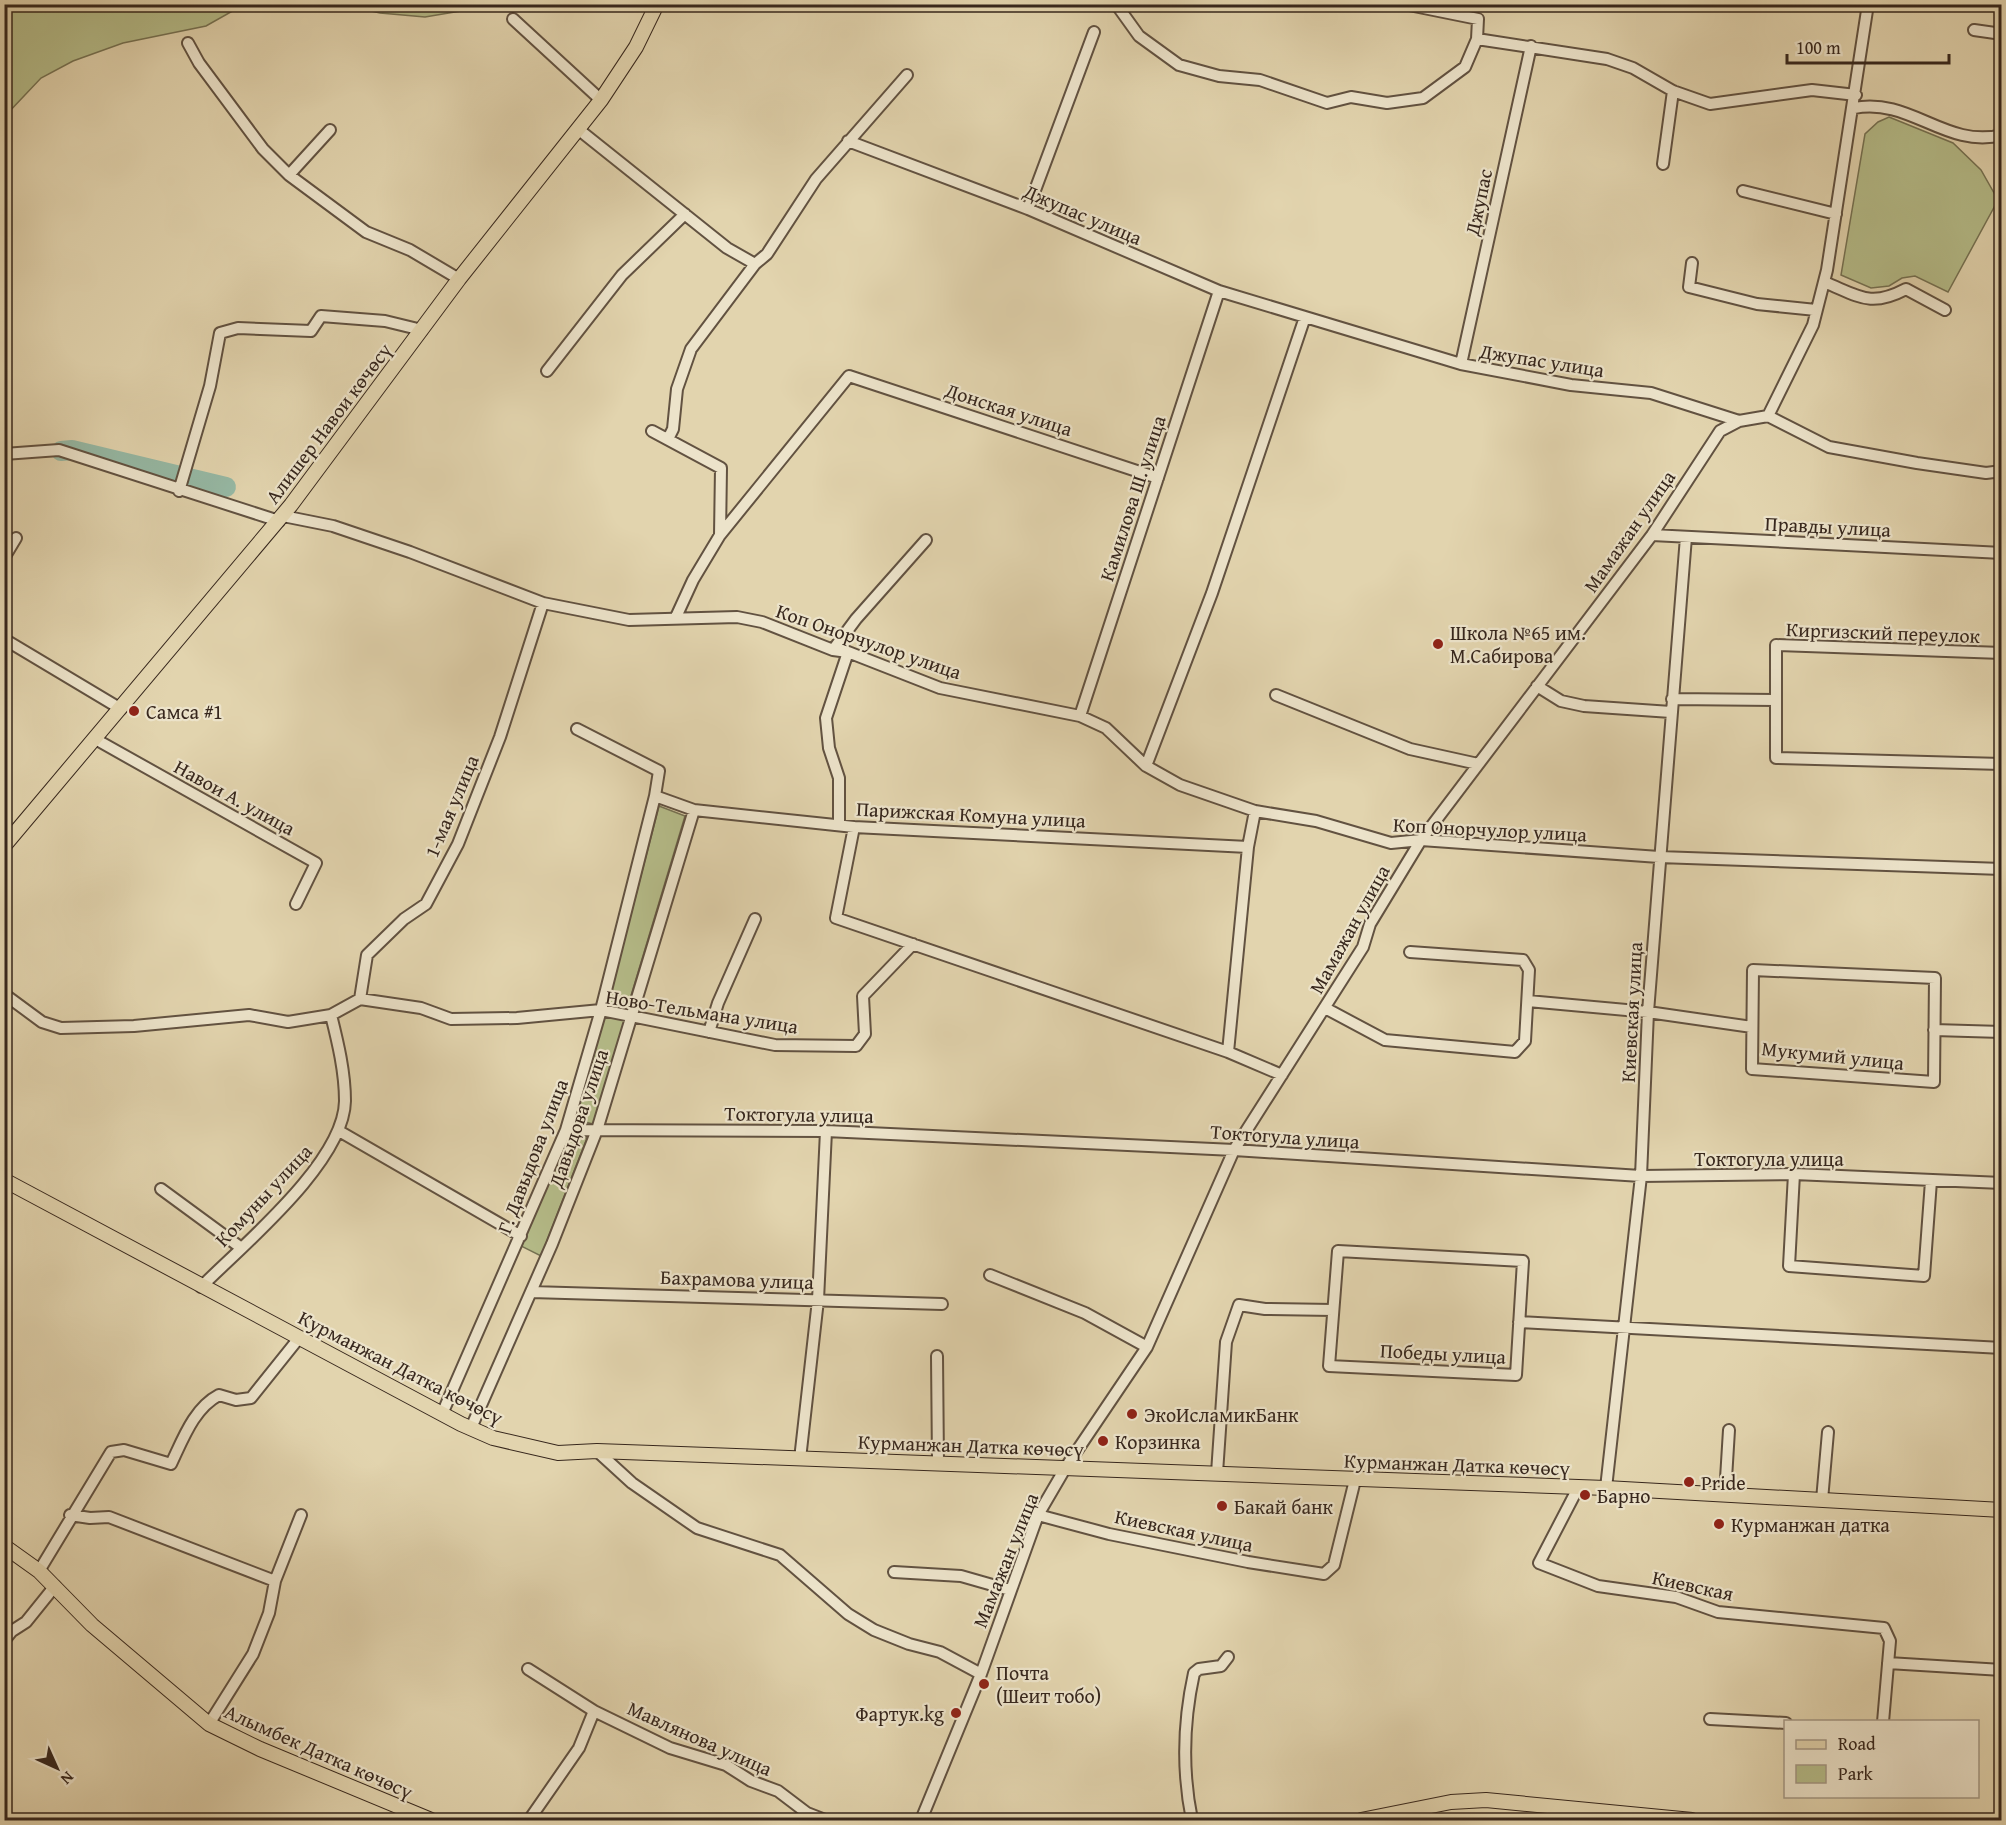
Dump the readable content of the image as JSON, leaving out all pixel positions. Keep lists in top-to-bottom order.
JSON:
{
  "streets": {
    "main road": ["Алишер Навои көчөсү", "Курманжан Датка көчөсү", "Алымбек Датка көчөсү"],
    "street": [
      "Джупас",
      "Джупас улица",
      "Донская улица",
      "Камилова Ш. улица",
      "Правды улица",
      "Мамажан улица",
      "Киргизский переулок",
      "Коп Онорчулор улица",
      "Навои А. улица",
      "1-мая улица",
      "Парижская Комуна улица",
      "Ново-Тельмана улица",
      "Киевская улица",
      "Мукумий улица",
      "Токтогула улица",
      "Давыдова улица",
      "Г. Давыдова улица",
      "Комуны улица",
      "Бахрамова улица",
      "Победы улица",
      "Киевская",
      "Мавлянова улица"
    ]
  },
  "crossings": [
    ["Джупас", "Джупас улица"],
    ["Джупас улица", "Камилова Ш. улица"],
    ["Джупас улица", "Мамажан улица"],
    ["Донская улица", "Камилова Ш. улица"],
    ["Алишер Навои көчөсү", "Коп Онорчулор улица"],
    ["Алишер Навои көчөсү", "Навои А. улица"],
    ["Камилова Ш. улица", "Коп Онорчулор улица"],
    ["Правды улица", "Мамажан улица"],
    ["Правды улица", "Киевская улица"],
    ["Мамажан улица", "Коп Онорчулор улица"],
    ["Мамажан улица", "Киевская улица"],
    ["Мамажан улица", "Токтогула улица"],
    ["Мамажан улица", "Курманжан Датка көчөсү"],
    ["Коп Онорчулор улица", "1-мая улица"],
    ["Коп Онорчулор улица", "Киевская улица"],
    ["1-мая улица", "Ново-Тельмана улица"],
    ["Парижская Комуна улица", "Давыдова улица"],
    ["Парижская Комуна улица", "Г. Давыдова улица"],
    ["Ново-Тельмана улица", "Давыдова улица"],
    ["Ново-Тельмана улица", "Г. Давыдова улица"],
    ["Киевская улица", "Токтогула улица"],
    ["Киевская улица", "Курманжан Датка көчөсү"],
    ["Токтогула улица", "Давыдова улица"],
    ["Токтогула улица", "Г. Давыдова улица"],
    ["Давыдова улица", "Бахрамова улица"],
    ["Давыдова улица", "Курманжан Датка көчөсү"],
    ["Г. Давыдова улица", "Курманжан Датка көчөсү"],
    ["Комуны улица", "Курманжан Датка көчөсү"],
    ["Курманжан Датка көчөсү", "Киевская"]
  ],
  "places": [
    "Школа №65 им. М.Сабирова",
    "Самса #1",
    "ЭкоИсламикБанк",
    "Корзинка",
    "Pride",
    "Барно",
    "Бакай банк",
    "Курманжан датка",
    "Почта (Шеит тобо)",
    "Фартук.kg"
  ],
  "legend": ["Road", "Park"],
  "scale_bar": "100 m",
  "north": "bottom right"
}
